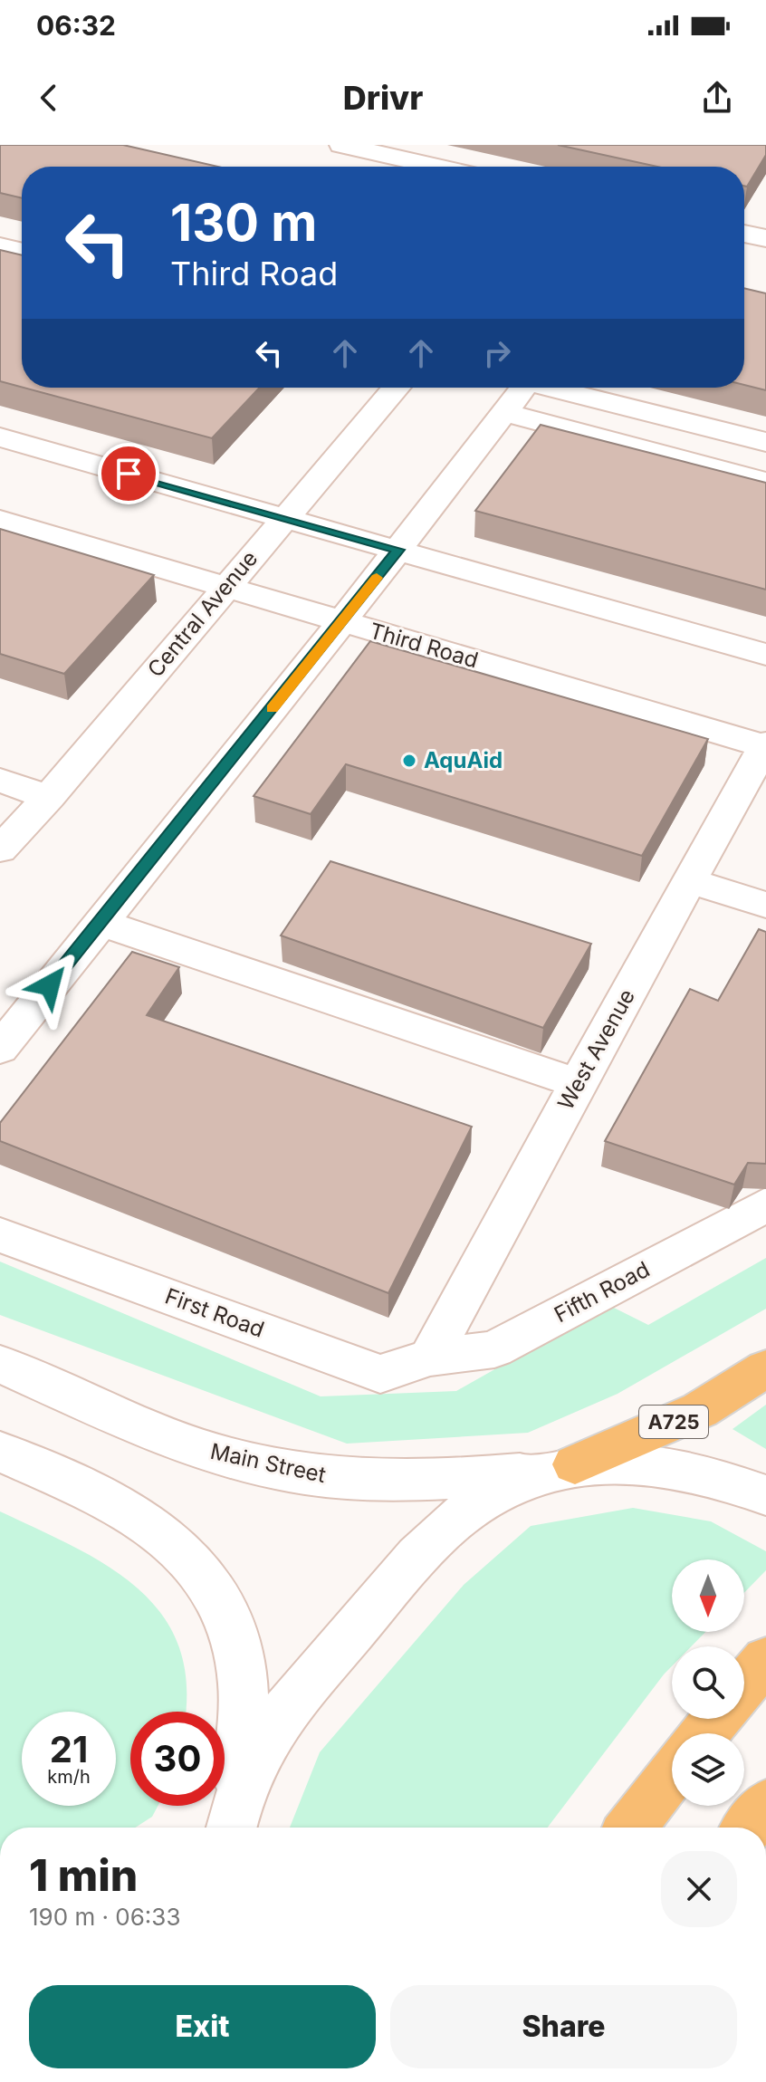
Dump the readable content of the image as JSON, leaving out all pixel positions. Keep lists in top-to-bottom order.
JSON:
{
  "streets": {
    "highway": ["A725"],
    "street": [
      "Central Avenue",
      "Third Road",
      "West Avenue",
      "Fifth Road",
      "First Road",
      "Main Street"
    ]
  },
  "crossings": [
    ["Central Avenue", "Third Road"],
    ["Third Road", "West Avenue"],
    ["West Avenue", "Fifth Road"],
    ["West Avenue", "First Road"],
    ["Fifth Road", "First Road"],
    ["A725", "Main Street"]
  ],
  "places": ["AquAid"],
  "north": "bottom",
  "page": {
    "status": "06:32",
    "header": "Drivr",
    "turn": ["130 m", "Third Road"],
    "speed": "21 km/h",
    "limit": "30",
    "heading": ["1 min", "190 m · 06:33"],
    "buttons": ["Exit", "Share"]
  }
}
